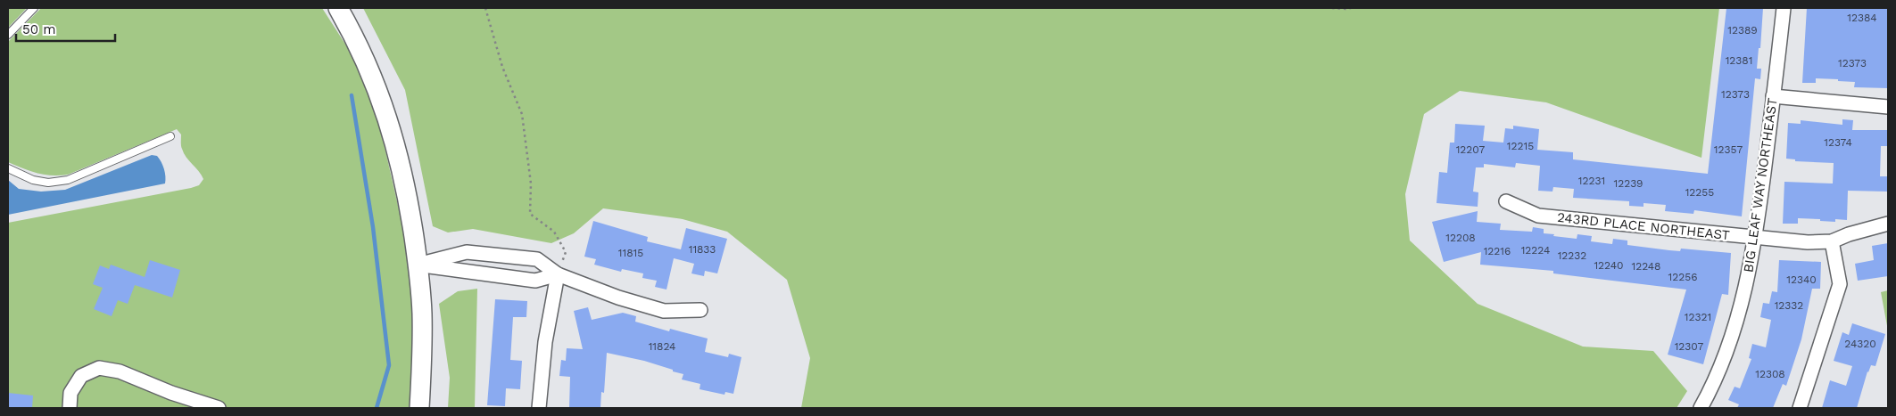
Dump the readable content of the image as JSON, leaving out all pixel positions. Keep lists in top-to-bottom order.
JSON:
{
  "streets": {
    "street": ["BIG LEAF WAY NORTHEAST", "243RD PLACE NORTHEAST"]
  },
  "crossings": [
    ["BIG LEAF WAY NORTHEAST", "243RD PLACE NORTHEAST"]
  ],
  "house_numbers": [
    "12384",
    "12389",
    "12381",
    "12373",
    "12373",
    "12374",
    "12215",
    "12207",
    "12357",
    "12231",
    "12239",
    "12255",
    "12208",
    "11833",
    "12224",
    "12216",
    "11815",
    "12232",
    "12240",
    "12248",
    "12256",
    "12340",
    "12332",
    "12321",
    "24320",
    "11824",
    "12307",
    "12308"
  ],
  "scale_bar": "50 m"
}
